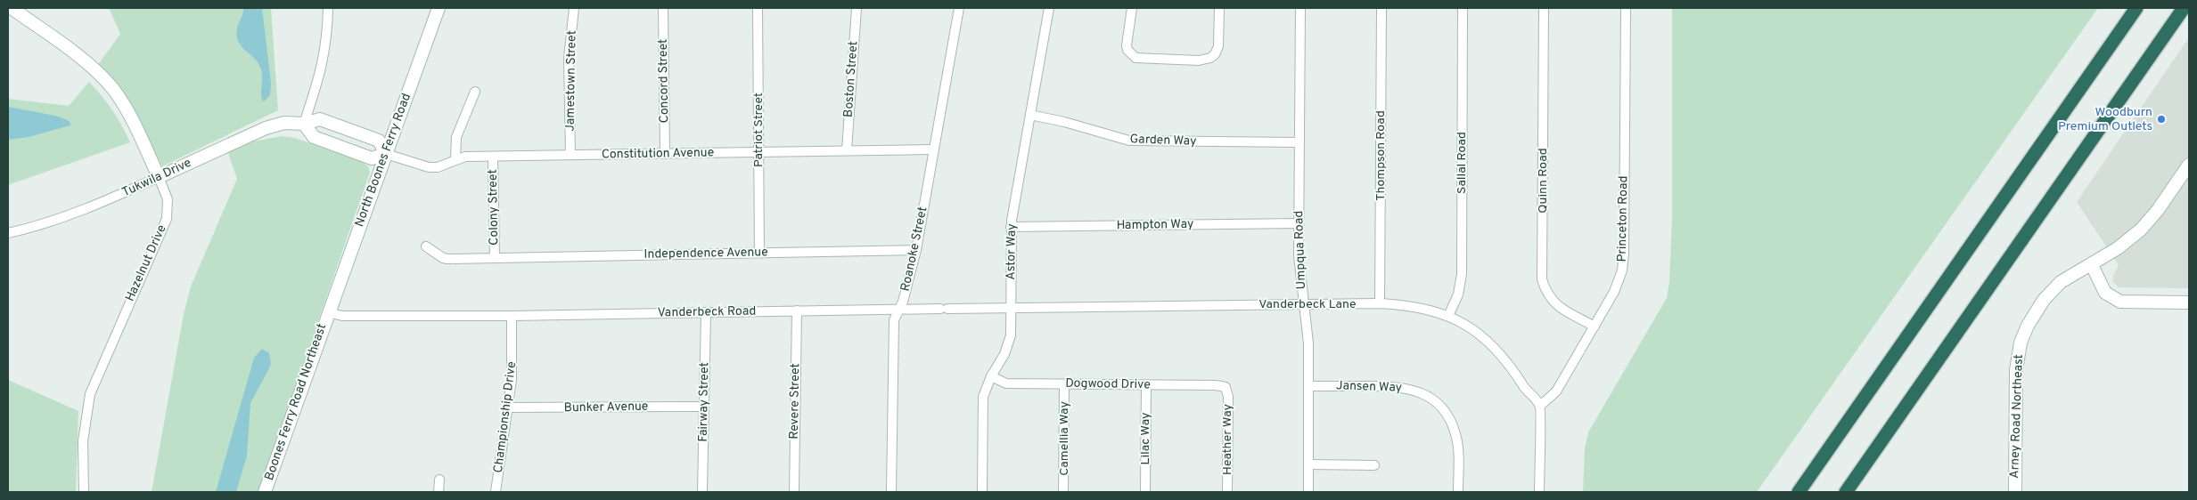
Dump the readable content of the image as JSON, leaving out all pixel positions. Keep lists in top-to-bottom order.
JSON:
{
  "streets": {
    "main road": [
      "North Boones Ferry Road",
      "Tukwila Drive",
      "Hazelnut Drive",
      "Boones Ferry Road Northeast",
      "Arney Road Northeast"
    ],
    "street": [
      "Boston Street",
      "Jamestown Street",
      "Concord Street",
      "Patriot Street",
      "Garden Way",
      "Constitution Avenue",
      "Thompson Road",
      "Sallal Road",
      "Quinn Road",
      "Colony Street",
      "Princeton Road",
      "Hampton Way",
      "Roanoke Street",
      "Umpqua Road",
      "Astor Way",
      "Independence Avenue",
      "Vanderbeck Lane",
      "Vanderbeck Road",
      "Dogwood Drive",
      "Jansen Way",
      "Revere Street",
      "Fairway Street",
      "Bunker Avenue",
      "Championship Drive",
      "Camellia Way",
      "Lilac Way",
      "Heather Way"
    ]
  },
  "crossings": [
    ["Boston Street", "Constitution Avenue"],
    ["Jamestown Street", "Constitution Avenue"],
    ["Concord Street", "Constitution Avenue"],
    ["Patriot Street", "Constitution Avenue"],
    ["Patriot Street", "Independence Avenue"],
    ["Garden Way", "Umpqua Road"],
    ["Garden Way", "Astor Way"],
    ["Constitution Avenue", "North Boones Ferry Road"],
    ["Constitution Avenue", "Tukwila Drive"],
    ["Constitution Avenue", "Colony Street"],
    ["Constitution Avenue", "Roanoke Street"],
    ["Thompson Road", "Vanderbeck Lane"],
    ["North Boones Ferry Road", "Tukwila Drive"],
    ["North Boones Ferry Road", "Vanderbeck Road"],
    ["North Boones Ferry Road", "Boones Ferry Road Northeast"],
    ["Sallal Road", "Vanderbeck Lane"],
    ["Tukwila Drive", "Hazelnut Drive"],
    ["Quinn Road", "Princeton Road"],
    ["Colony Street", "Independence Avenue"],
    ["Princeton Road", "Vanderbeck Lane"],
    ["Hampton Way", "Umpqua Road"],
    ["Hampton Way", "Astor Way"],
    ["Roanoke Street", "Independence Avenue"],
    ["Roanoke Street", "Vanderbeck Road"],
    ["Umpqua Road", "Vanderbeck Lane"],
    ["Umpqua Road", "Jansen Way"],
    ["Astor Way", "Vanderbeck Lane"],
    ["Astor Way", "Dogwood Drive"],
    ["Vanderbeck Lane", "Vanderbeck Road"],
    ["Vanderbeck Road", "Revere Street"],
    ["Vanderbeck Road", "Boones Ferry Road Northeast"],
    ["Vanderbeck Road", "Fairway Street"],
    ["Vanderbeck Road", "Championship Drive"],
    ["Dogwood Drive", "Camellia Way"],
    ["Dogwood Drive", "Lilac Way"],
    ["Dogwood Drive", "Heather Way"],
    ["Fairway Street", "Bunker Avenue"],
    ["Bunker Avenue", "Championship Drive"]
  ],
  "places": ["Woodburn Premium Outlets"]
}
